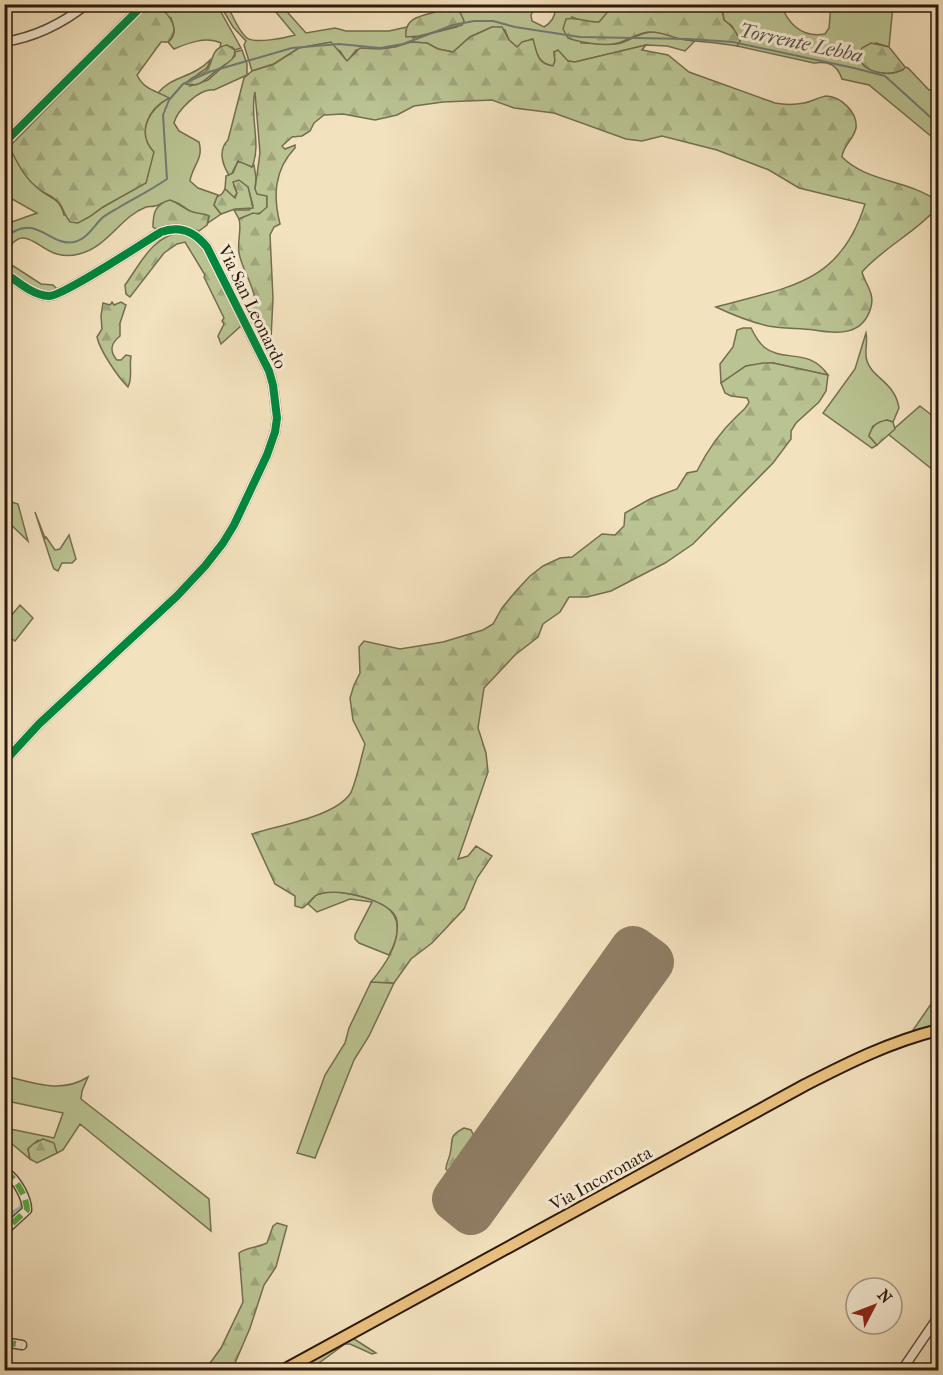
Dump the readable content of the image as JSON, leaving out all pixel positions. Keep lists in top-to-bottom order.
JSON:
{
  "streets": {
    "main road": ["Via Incoronata"],
    "street": ["Via San Leonardo"]
  },
  "water": ["Torrente Lebba"],
  "north": "top right"
}
